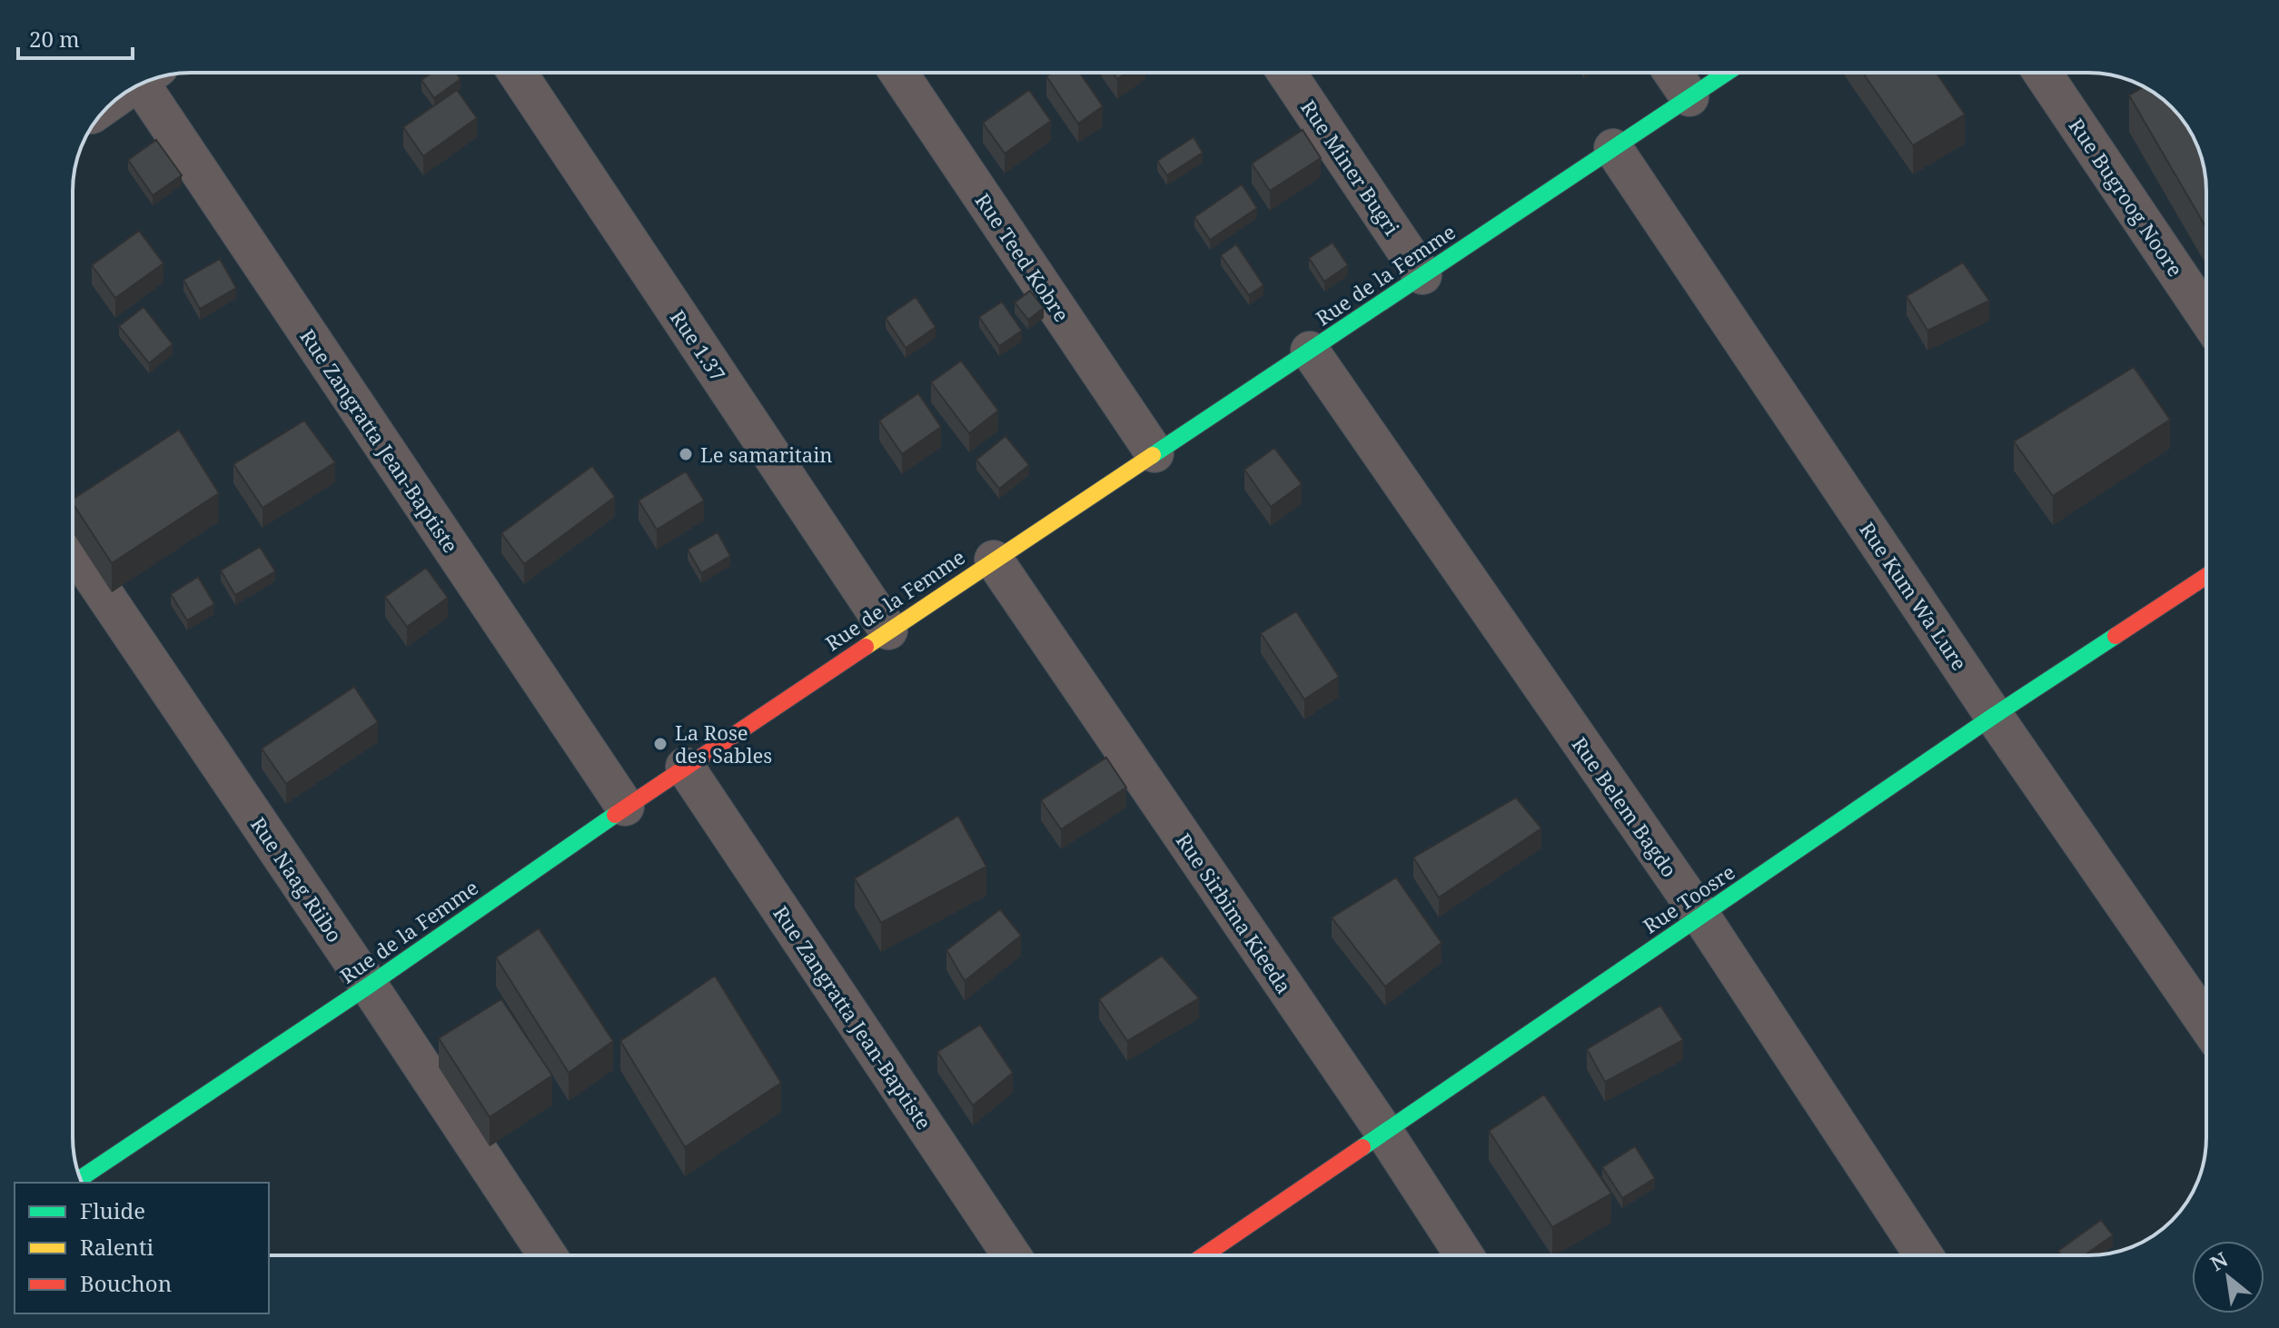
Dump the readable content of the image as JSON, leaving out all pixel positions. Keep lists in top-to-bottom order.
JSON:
{
  "streets": {
    "street": [
      "Rue Miner Bugri",
      "Rue Bugroog Noore",
      "Rue Teed Kobre",
      "Rue de la Femme",
      "Rue 1.37",
      "Rue Zangratta Jean-Baptiste",
      "Rue Kum Wa Lure",
      "Rue Belem Bagdo",
      "Rue Naag Riibo",
      "Rue Toosre",
      "Rue Sirbima Kieeda"
    ]
  },
  "crossings": [
    ["Rue Miner Bugri", "Rue de la Femme"],
    ["Rue Teed Kobre", "Rue de la Femme"],
    ["Rue de la Femme", "Rue 1.37"],
    ["Rue de la Femme", "Rue Zangratta Jean-Baptiste"],
    ["Rue de la Femme", "Rue Kum Wa Lure"],
    ["Rue de la Femme", "Rue Belem Bagdo"],
    ["Rue de la Femme", "Rue Naag Riibo"],
    ["Rue de la Femme", "Rue Sirbima Kieeda"],
    ["Rue Kum Wa Lure", "Rue Toosre"],
    ["Rue Belem Bagdo", "Rue Toosre"],
    ["Rue Toosre", "Rue Sirbima Kieeda"]
  ],
  "places": ["Le samaritain", "La Rose des Sables"],
  "legend": ["Fluide", "Ralenti", "Bouchon"],
  "scale_bar": "20 m",
  "north": "top left"
}
